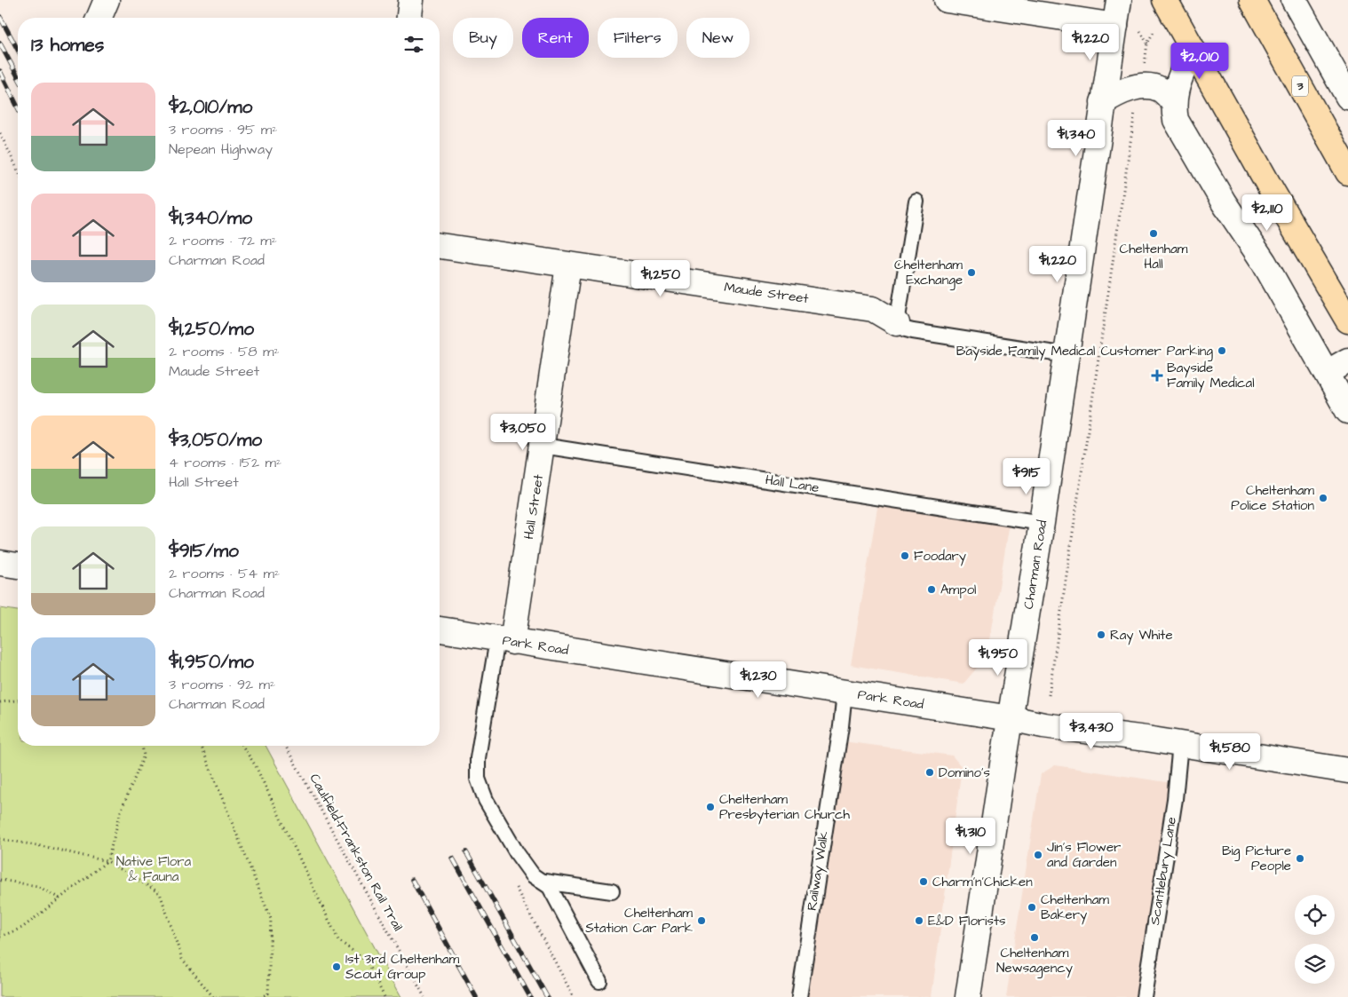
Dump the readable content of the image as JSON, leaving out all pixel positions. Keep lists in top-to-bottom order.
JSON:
{
  "streets": {
    "highway": ["3"],
    "street": [
      "Maude Street",
      "Hall Street",
      "Charman Road",
      "Park Road"
    ],
    "lane": ["Hall Lane", "Railway Walk", "Scantlebury Lane"],
    "path": ["Caulfield-Frankston Rail Trail"]
  },
  "crossings": [
    ["Maude Street", "Hall Street"],
    ["Maude Street", "Charman Road"],
    ["Hall Lane", "Hall Street"],
    ["Hall Lane", "Charman Road"],
    ["Hall Street", "Park Road"],
    ["Charman Road", "Park Road"],
    ["Park Road", "Railway Walk"],
    ["Park Road", "Scantlebury Lane"]
  ],
  "parks": ["Native Flora & Fauna"],
  "places": {
    "other": [
      "Cheltenham Hall",
      "Cheltenham Exchange",
      "Bayside Family Medical Customer Parking",
      "Cheltenham Police Station",
      "Foodary",
      "Ampol",
      "Ray White",
      "Domino's",
      "Cheltenham Presbyterian Church",
      "Jin's Flower and Garden",
      "Big Picture People",
      "Charm'n'Chicken",
      "Cheltenham Bakery",
      "Cheltenham Station Car Park",
      "E&D Florists",
      "Cheltenham Newsagency",
      "1st 3rd Cheltenham Scout Group"
    ],
    "health": ["Bayside Family Medical"]
  },
  "page": {
    "chip": [
      "Buy",
      "Rent",
      "Filters",
      "New"
    ],
    "heading": "13 homes",
    "price": [
      "$1,220",
      "$2,010",
      "$1,340",
      "$2,110",
      "$1,220",
      "$1,250",
      "$3,050",
      "$915",
      "$1,950",
      "$1,230",
      "$3,430",
      "$1,580",
      "$1,310"
    ],
    "list": [
      {
        "name": "$2,010/mo",
        "note": "3 rooms · 95 m² · Nepean Highway"
      },
      {
        "name": "$1,340/mo",
        "note": "2 rooms · 72 m² · Charman Road"
      },
      {
        "name": "$1,250/mo",
        "note": "2 rooms · 58 m² · Maude Street"
      },
      {
        "name": "$3,050/mo",
        "note": "4 rooms · 152 m² · Hall Street"
      },
      {
        "name": "$915/mo",
        "note": "2 rooms · 54 m² · Charman Road"
      },
      {
        "name": "$1,950/mo",
        "note": "3 rooms · 92 m² · Charman Road"
      }
    ]
  }
}
